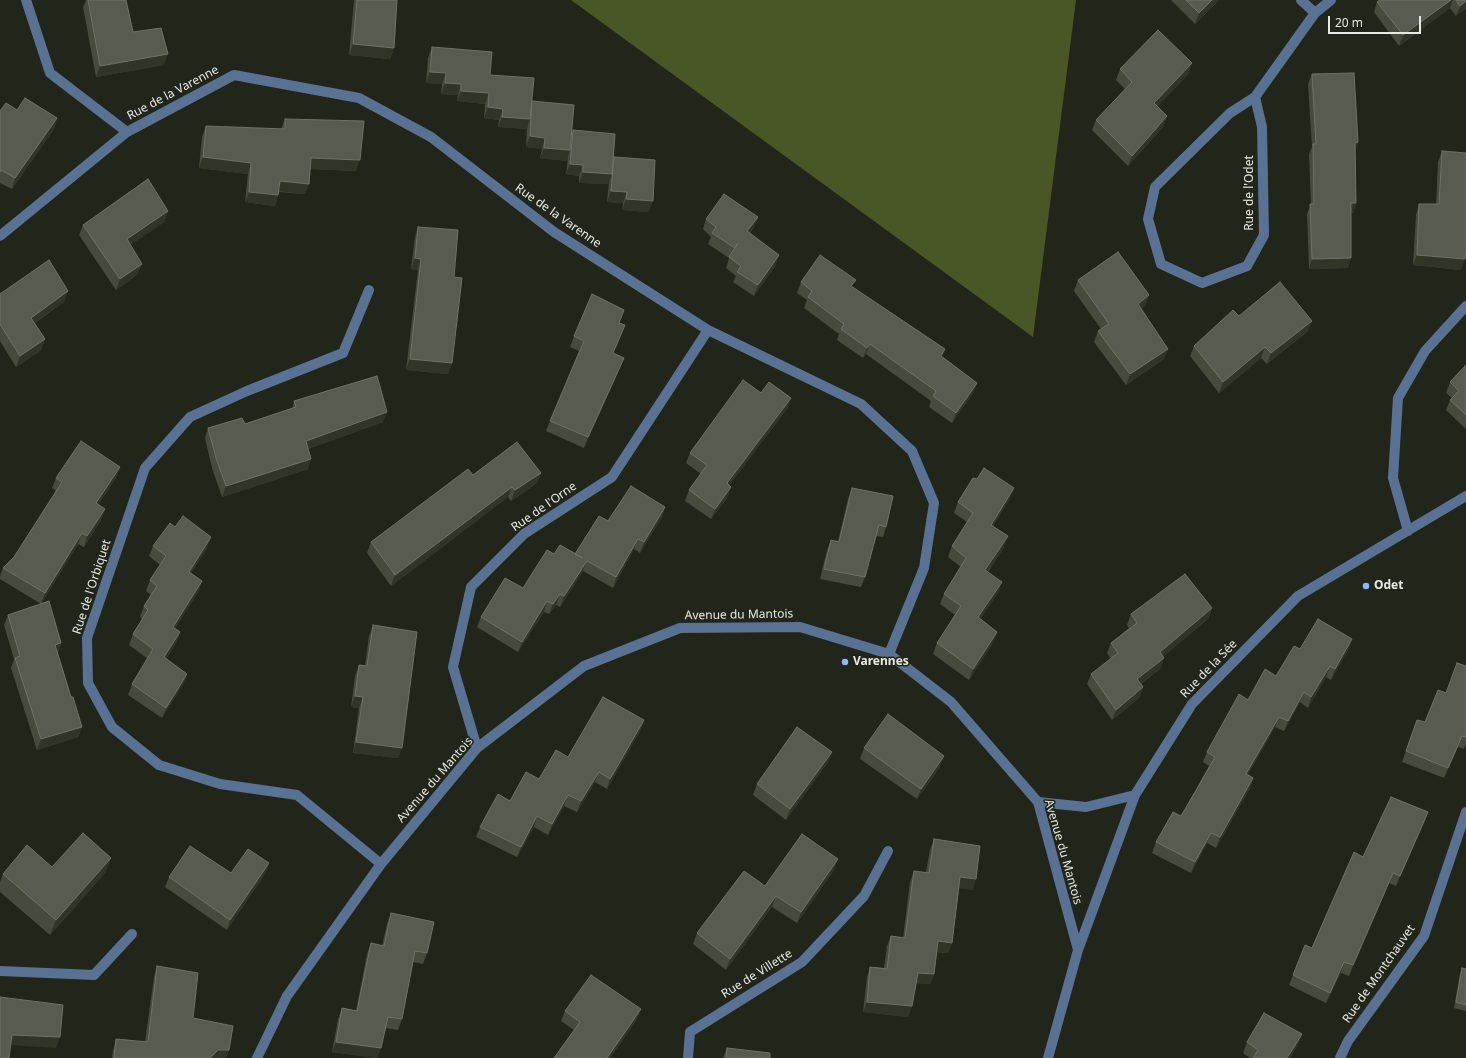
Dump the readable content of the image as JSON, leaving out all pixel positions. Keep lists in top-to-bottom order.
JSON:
{
  "streets": {
    "street": [
      "Rue de la Varenne",
      "Rue de l'Odet",
      "Rue de l'Orne",
      "Rue de l'Orbiquet",
      "Avenue du Mantois",
      "Rue de la Sée",
      "Rue de Villette",
      "Rue de Montchauvet"
    ]
  },
  "crossings": [
    ["Rue de la Varenne", "Rue de l'Orne"],
    ["Rue de la Varenne", "Avenue du Mantois"],
    ["Rue de l'Orne", "Avenue du Mantois"],
    ["Rue de l'Orbiquet", "Avenue du Mantois"],
    ["Avenue du Mantois", "Rue de la Sée"]
  ],
  "places": ["Odet", "Varennes"],
  "scale_bar": "20 m"
}
